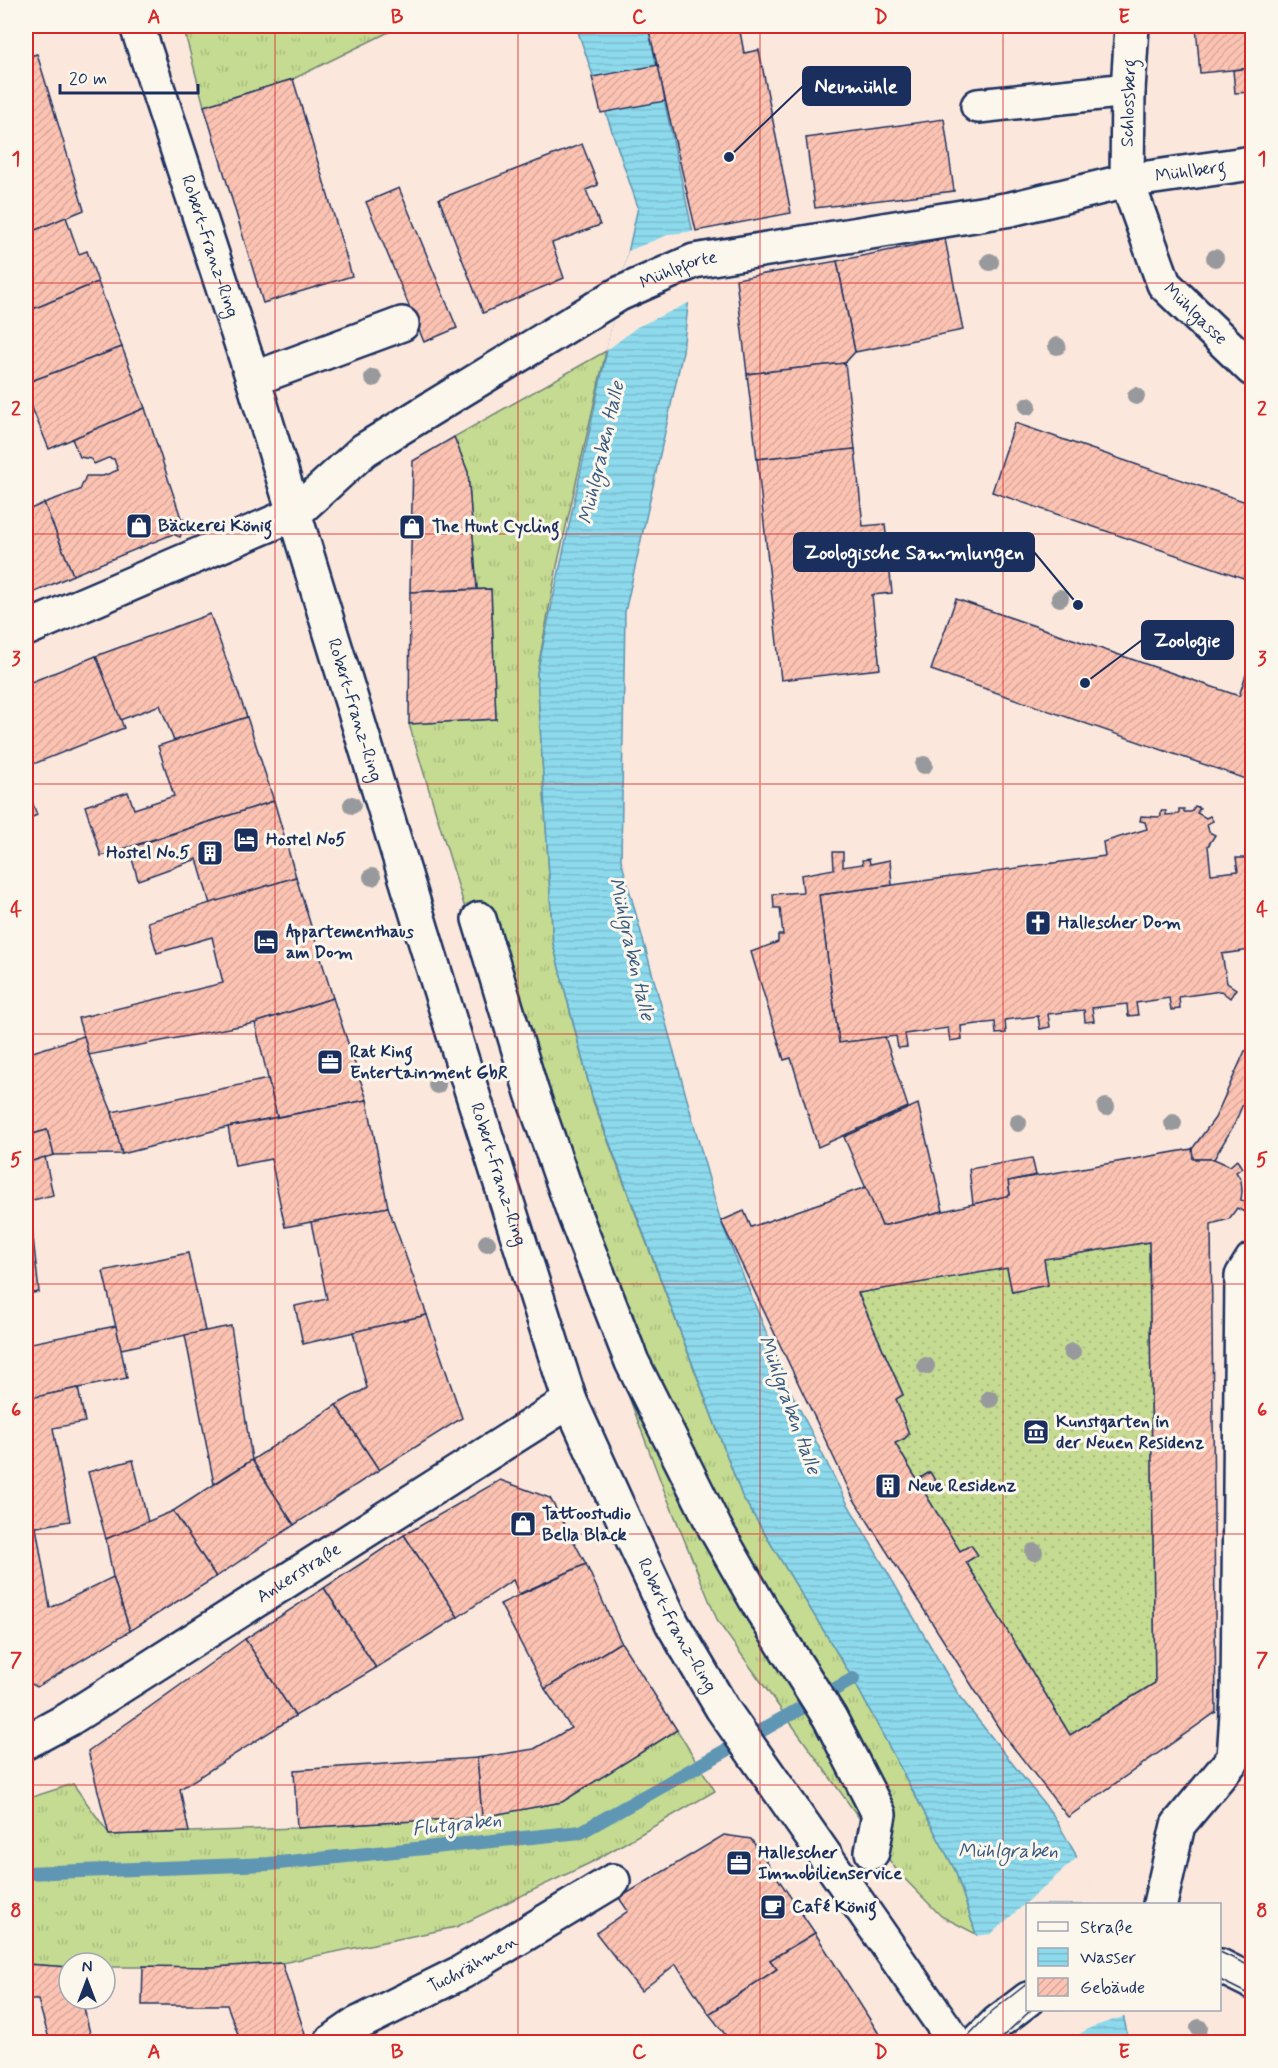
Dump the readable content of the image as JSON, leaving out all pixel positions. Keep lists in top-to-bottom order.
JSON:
{
  "streets": {
    "street": [
      "Schlossberg",
      "Mühlberg",
      "Robert-Franz-Ring",
      "Mühlpforte",
      "Mühlgasse",
      "Ankerstraße",
      "Tuchrähmen"
    ]
  },
  "crossings": [
    ["Schlossberg", "Mühlberg"],
    ["Schlossberg", "Mühlpforte"],
    ["Schlossberg", "Mühlgasse"],
    ["Mühlberg", "Mühlpforte"],
    ["Mühlberg", "Mühlgasse"],
    ["Robert-Franz-Ring", "Mühlpforte"],
    ["Robert-Franz-Ring", "Ankerstraße"],
    ["Mühlpforte", "Mühlgasse"]
  ],
  "water": ["Mühlgraben Halle", "Flutgraben", "Mühlgraben"],
  "places": {
    "other": ["Neumühle", "Zoologische Sammlungen", "Zoologie"],
    "shop": ["Bäckerei König", "The Hunt Cycling", "Tattoostudio Bella Black"],
    "hotel": ["Hostel No5", "Appartementhaus am Dom"],
    "building": ["Hostel No.5", "Neue Residenz"],
    "church": ["Hallescher Dom"],
    "office": ["Rat King Entertainment GbR", "Hallescher Immobilienservice"],
    "museum": ["Kunstgarten in der Neuen Residenz"],
    "cafe": ["Café König"]
  },
  "legend": ["Straße", "Wasser", "Gebäude"],
  "scale_bar": "20 m",
  "north": "top",
  "grid": {
    "columns": [
      "A",
      "B",
      "C",
      "D",
      "E"
    ],
    "rows": [
      "1",
      "2",
      "3",
      "4",
      "5",
      "6",
      "7",
      "8"
    ]
  }
}
